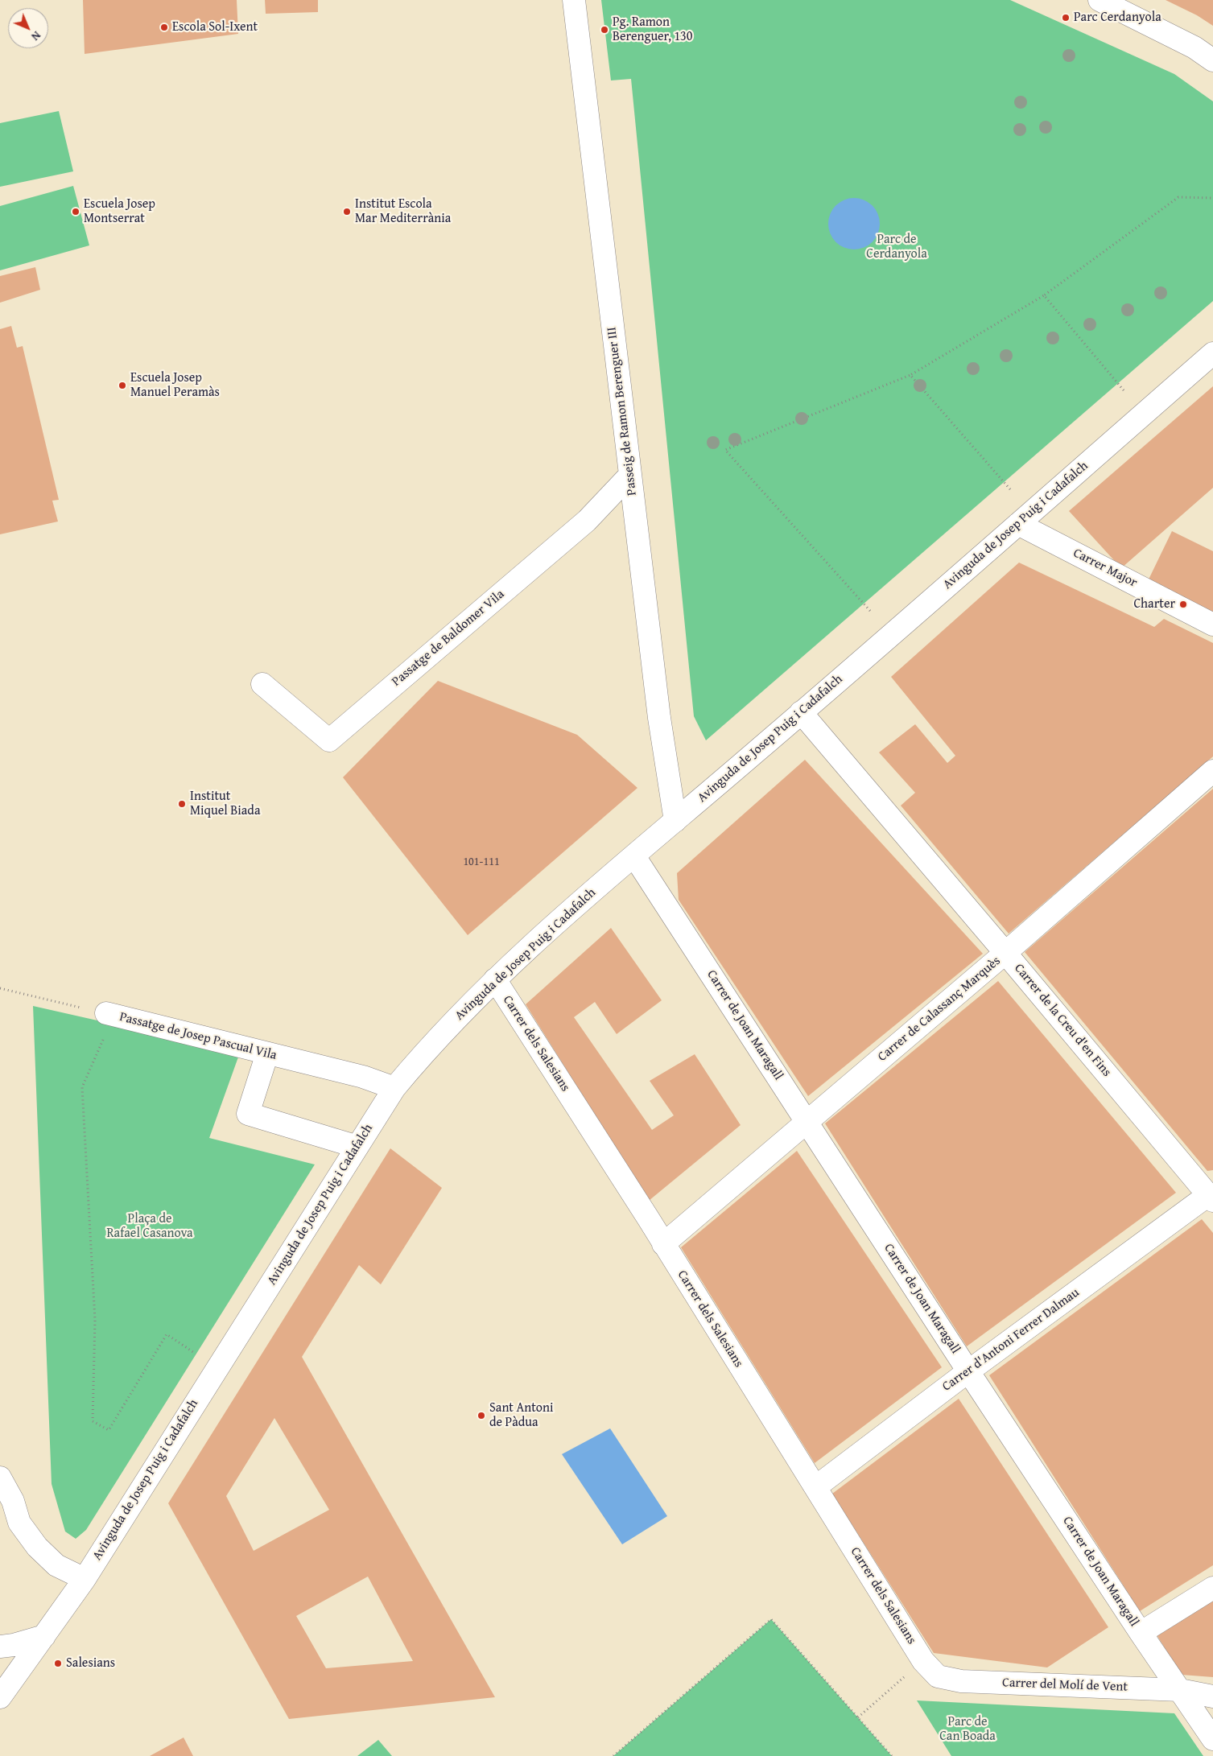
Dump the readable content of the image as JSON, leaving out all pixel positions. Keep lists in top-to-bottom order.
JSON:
{
  "streets": {
    "street": [
      "Passeig de Ramon Berenguer III",
      "Avinguda de Josep Puig i Cadafalch",
      "Carrer Major",
      "Passatge de Baldomer Vila",
      "Carrer de Calassanç Marquès",
      "Carrer de la Creu d'en Fins",
      "Carrer de Joan Maragall",
      "Passatge de Josep Pascual Vila",
      "Carrer dels Salesians",
      "Carrer d'Antoni Ferrer Dalmau",
      "Carrer del Molí de Vent"
    ]
  },
  "crossings": [
    ["Passeig de Ramon Berenguer III", "Avinguda de Josep Puig i Cadafalch"],
    ["Passeig de Ramon Berenguer III", "Passatge de Baldomer Vila"],
    ["Avinguda de Josep Puig i Cadafalch", "Carrer Major"],
    ["Avinguda de Josep Puig i Cadafalch", "Carrer de la Creu d'en Fins"],
    ["Avinguda de Josep Puig i Cadafalch", "Carrer de Joan Maragall"],
    ["Avinguda de Josep Puig i Cadafalch", "Passatge de Josep Pascual Vila"],
    ["Avinguda de Josep Puig i Cadafalch", "Carrer dels Salesians"],
    ["Carrer de Calassanç Marquès", "Carrer de la Creu d'en Fins"],
    ["Carrer de Calassanç Marquès", "Carrer de Joan Maragall"],
    ["Carrer de Calassanç Marquès", "Carrer dels Salesians"],
    ["Carrer de la Creu d'en Fins", "Carrer d'Antoni Ferrer Dalmau"],
    ["Carrer de Joan Maragall", "Carrer d'Antoni Ferrer Dalmau"],
    ["Carrer de Joan Maragall", "Carrer del Molí de Vent"],
    ["Carrer dels Salesians", "Carrer d'Antoni Ferrer Dalmau"],
    ["Carrer dels Salesians", "Carrer del Molí de Vent"]
  ],
  "parks": ["Parc de Cerdanyola", "Plaça de Rafael Casanova", "Parc de Can Boada"],
  "places": [
    "Parc Cerdanyola",
    "Escola Sol-Ixent",
    "Pg. Ramon Berenguer, 130",
    "Escuela Josep Montserrat",
    "Institut Escola Mar Mediterrània",
    "Escuela Josep Manuel Peramàs",
    "Charter",
    "Institut Miquel Biada",
    "Sant Antoni de Pàdua",
    "Salesians"
  ],
  "house_numbers": ["101-111"],
  "north": "bottom right"
}
